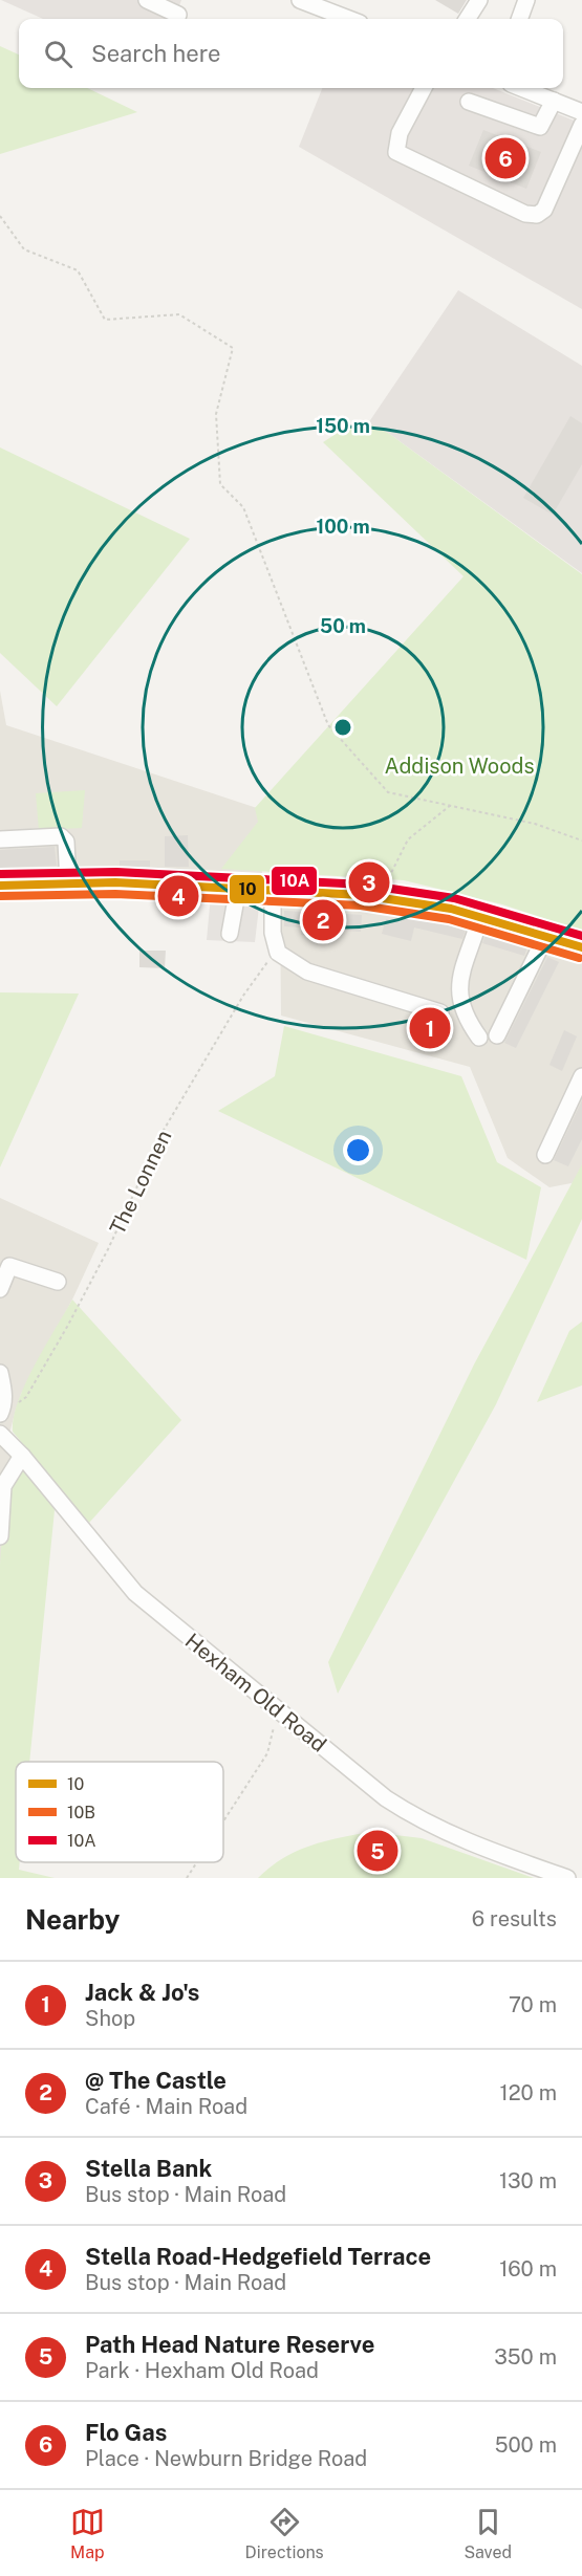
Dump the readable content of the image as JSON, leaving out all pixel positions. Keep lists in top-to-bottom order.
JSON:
{
  "streets": {
    "street": ["Hexham Old Road"],
    "path": ["The Lonnen"]
  },
  "parks": ["Addison Woods"],
  "lines": ["transit line 10A", "transit line 10", "transit line 10B"],
  "legend": ["10", "10B", "10A"],
  "page": {
    "search": "Search here",
    "pins": [
      "6",
      "3",
      "4",
      "2",
      "1",
      "5"
    ],
    "heading": ["Nearby", "6 results"],
    "list": [
      {
        "mark": "1",
        "name": "Jack & Jo's",
        "note": "Shop",
        "value": "70 m"
      },
      {
        "mark": "2",
        "name": "@ The Castle",
        "note": "Café · Main Road",
        "value": "120 m"
      },
      {
        "mark": "3",
        "name": "Stella Bank",
        "note": "Bus stop · Main Road",
        "value": "130 m"
      },
      {
        "mark": "4",
        "name": "Stella Road-Hedgefield Terrace",
        "note": "Bus stop · Main Road",
        "value": "160 m"
      },
      {
        "mark": "5",
        "name": "Path Head Nature Reserve",
        "note": "Park · Hexham Old Road",
        "value": "350 m"
      },
      {
        "mark": "6",
        "name": "Flo Gas",
        "note": "Place · Newburn Bridge Road",
        "value": "500 m"
      }
    ],
    "nav": ["Map", "Directions", "Saved"]
  },
  "rings": ["150 m", "100 m", "50 m"]
}
